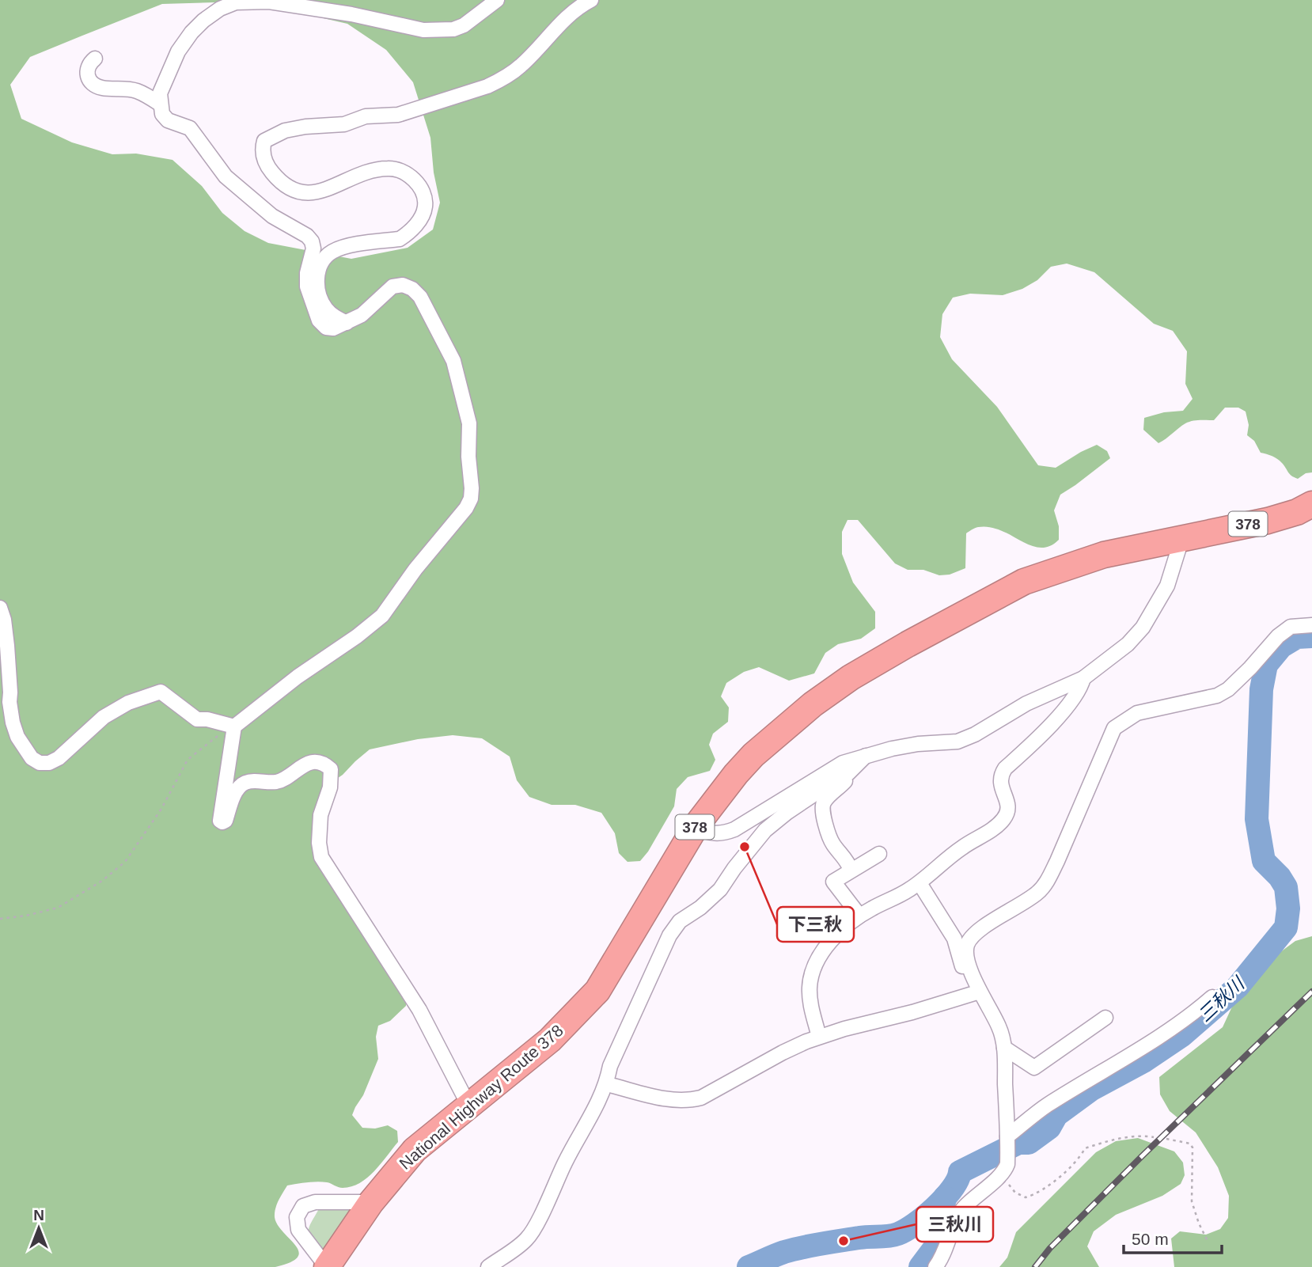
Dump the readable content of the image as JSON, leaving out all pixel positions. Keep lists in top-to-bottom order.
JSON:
{
  "streets": {
    "highway": ["378", "National Highway Route 378"]
  },
  "water": ["三秋川"],
  "places": ["下三秋", "三秋川"],
  "scale_bar": "50 m",
  "north": "top"
}
